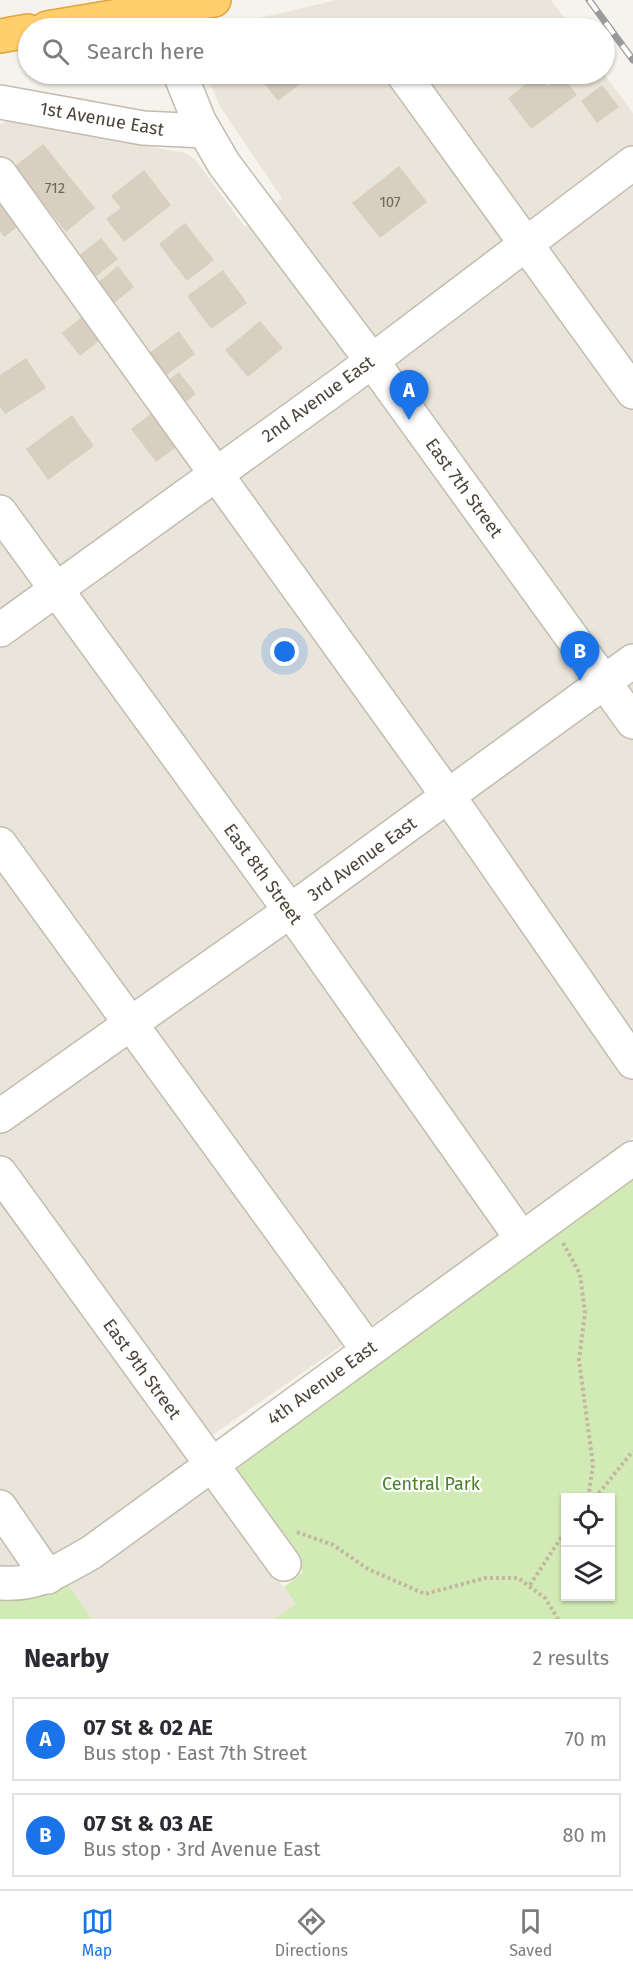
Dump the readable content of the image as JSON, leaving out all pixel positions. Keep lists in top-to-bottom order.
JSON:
{
  "streets": {
    "street": [
      "1st Avenue East",
      "2nd Avenue East",
      "East 7th Street",
      "3rd Avenue East",
      "East 8th Street",
      "East 9th Street",
      "4th Avenue East"
    ]
  },
  "crossings": [
    ["1st Avenue East", "East 7th Street"],
    ["2nd Avenue East", "East 7th Street"],
    ["2nd Avenue East", "East 8th Street"],
    ["East 7th Street", "3rd Avenue East"],
    ["3rd Avenue East", "East 8th Street"],
    ["East 8th Street", "4th Avenue East"],
    ["East 9th Street", "4th Avenue East"]
  ],
  "parks": ["Central Park"],
  "house_numbers": ["712", "107"],
  "page": {
    "search": "Search here",
    "pins": ["A", "B"],
    "heading": ["Nearby", "2 results"],
    "list": [
      {
        "mark": "A",
        "name": "07 St & 02 AE",
        "note": "Bus stop · East 7th Street",
        "value": "70 m"
      },
      {
        "mark": "B",
        "name": "07 St & 03 AE",
        "note": "Bus stop · 3rd Avenue East",
        "value": "80 m"
      }
    ],
    "nav": ["Map", "Directions", "Saved"]
  }
}
